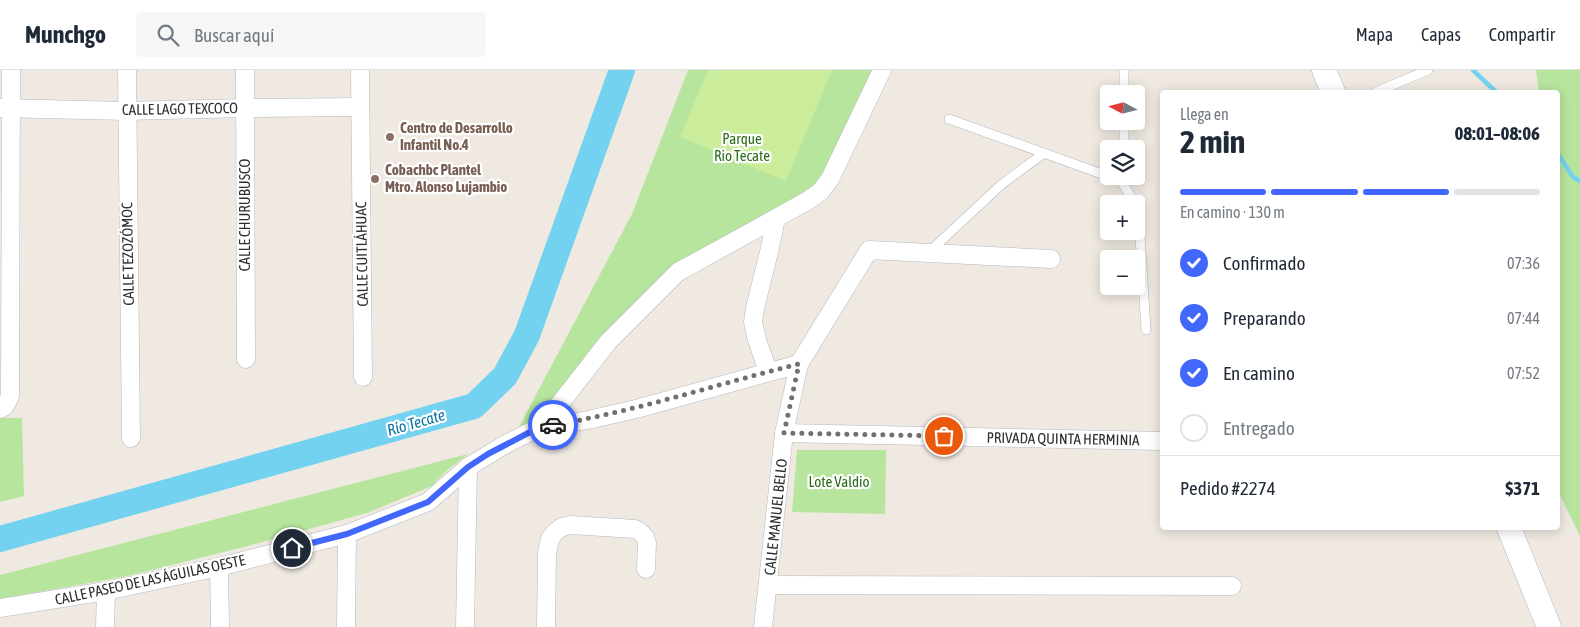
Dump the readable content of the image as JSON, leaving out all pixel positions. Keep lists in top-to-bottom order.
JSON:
{
  "streets": {
    "street": [
      "CALLE LAGO TEXCOCO",
      "CALLE CHURUBUSCO",
      "CALLE TEZOZÓMOC",
      "CALLE CUITLÁHUAC",
      "PRIVADA QUINTA HERMINIA",
      "CALLE MANUEL BELLO",
      "CALLE PASEO DE LAS ÁGUILAS OESTE"
    ]
  },
  "crossings": [
    ["CALLE LAGO TEXCOCO", "CALLE CHURUBUSCO"],
    ["CALLE LAGO TEXCOCO", "CALLE TEZOZÓMOC"],
    ["CALLE LAGO TEXCOCO", "CALLE CUITLÁHUAC"],
    ["PRIVADA QUINTA HERMINIA", "CALLE MANUEL BELLO"],
    ["CALLE MANUEL BELLO", "CALLE PASEO DE LAS ÁGUILAS OESTE"]
  ],
  "water": ["Río Tecate"],
  "parks": ["Parque Rio Tecate", "Lote Valdio"],
  "places": ["Centro de Desarrollo Infantil No.4", "Cobachbc Plantel Mtro. Alonso Lujambio"],
  "north": "left",
  "page": {
    "header": "Munchgo",
    "search": "Buscar aquí",
    "nav": ["Mapa", "Capas", "Compartir"],
    "map_buttons": ["+", "−"],
    "heading": ["2 min", "Llega en", "08:01–08:06"],
    "panel": ["Pedido #2274", "$371"],
    "bar": "En camino · 130 m",
    "list": [
      ["Confirmado", "07:36"],
      ["Preparando", "07:44"],
      ["En camino", "07:52"],
      "Entregado"
    ]
  }
}
